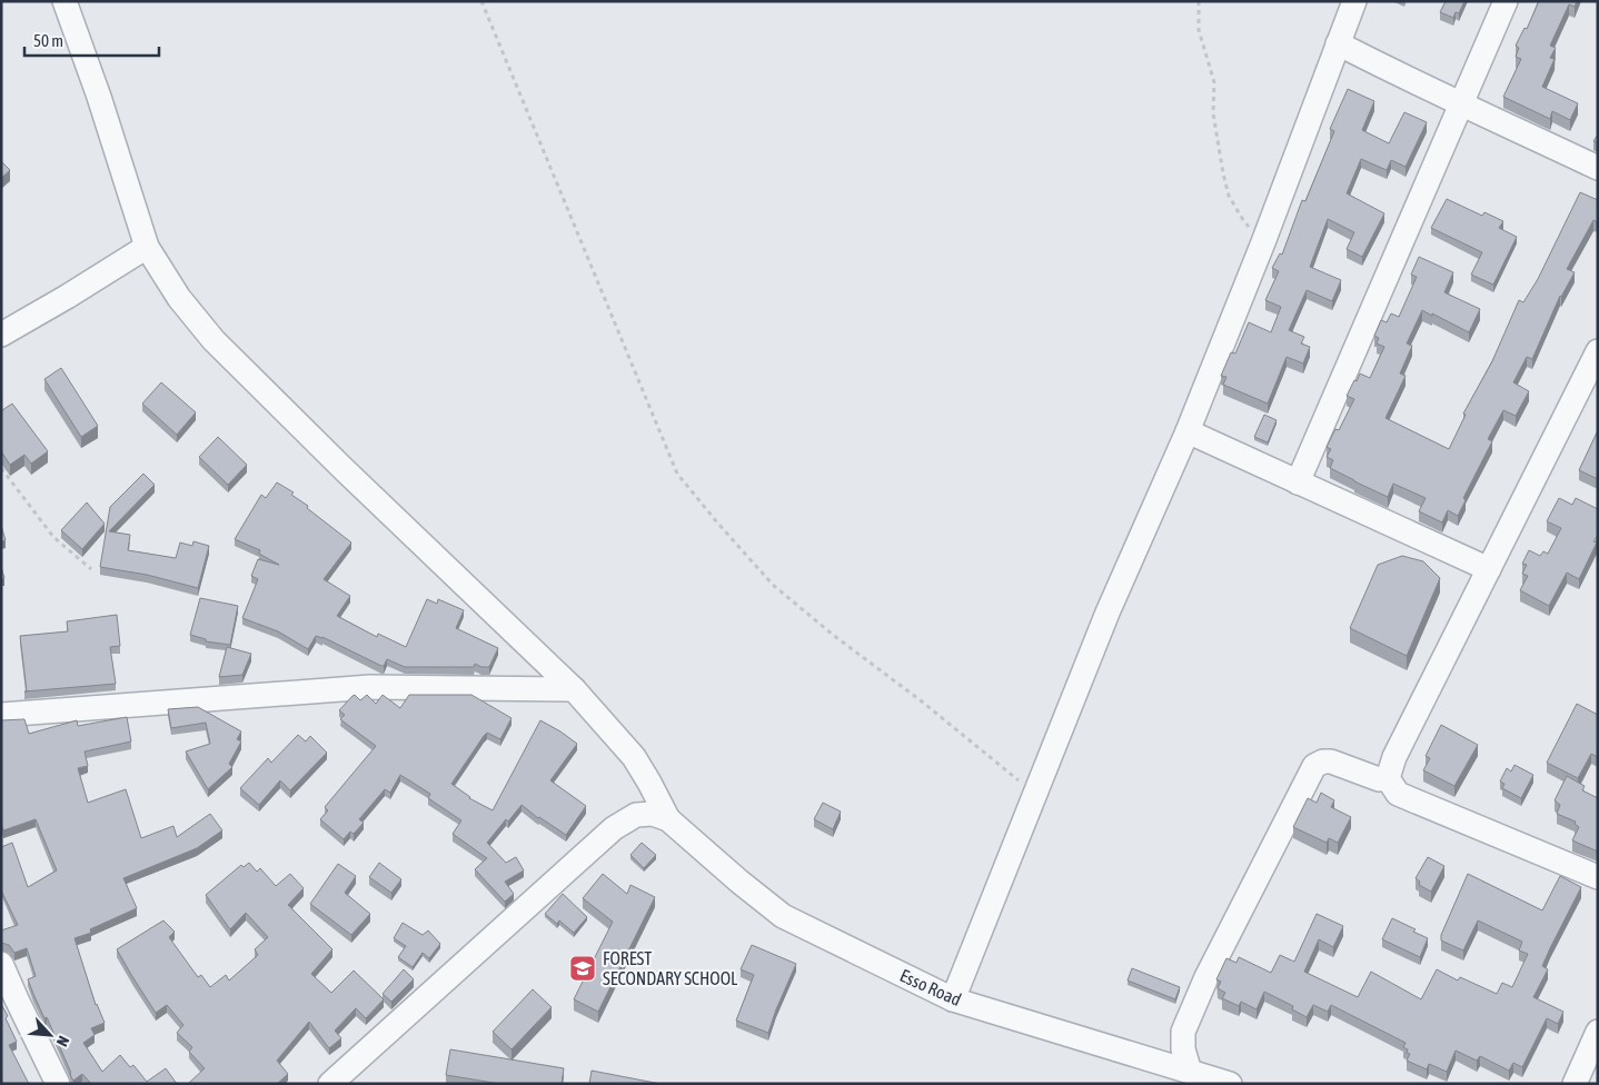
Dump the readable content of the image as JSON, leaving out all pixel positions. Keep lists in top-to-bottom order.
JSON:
{
  "streets": {
    "street": ["Esso Road"]
  },
  "places": {
    "school or university": ["FOREST SECONDARY SCHOOL"]
  },
  "scale_bar": "50 m",
  "north": "bottom right"
}
